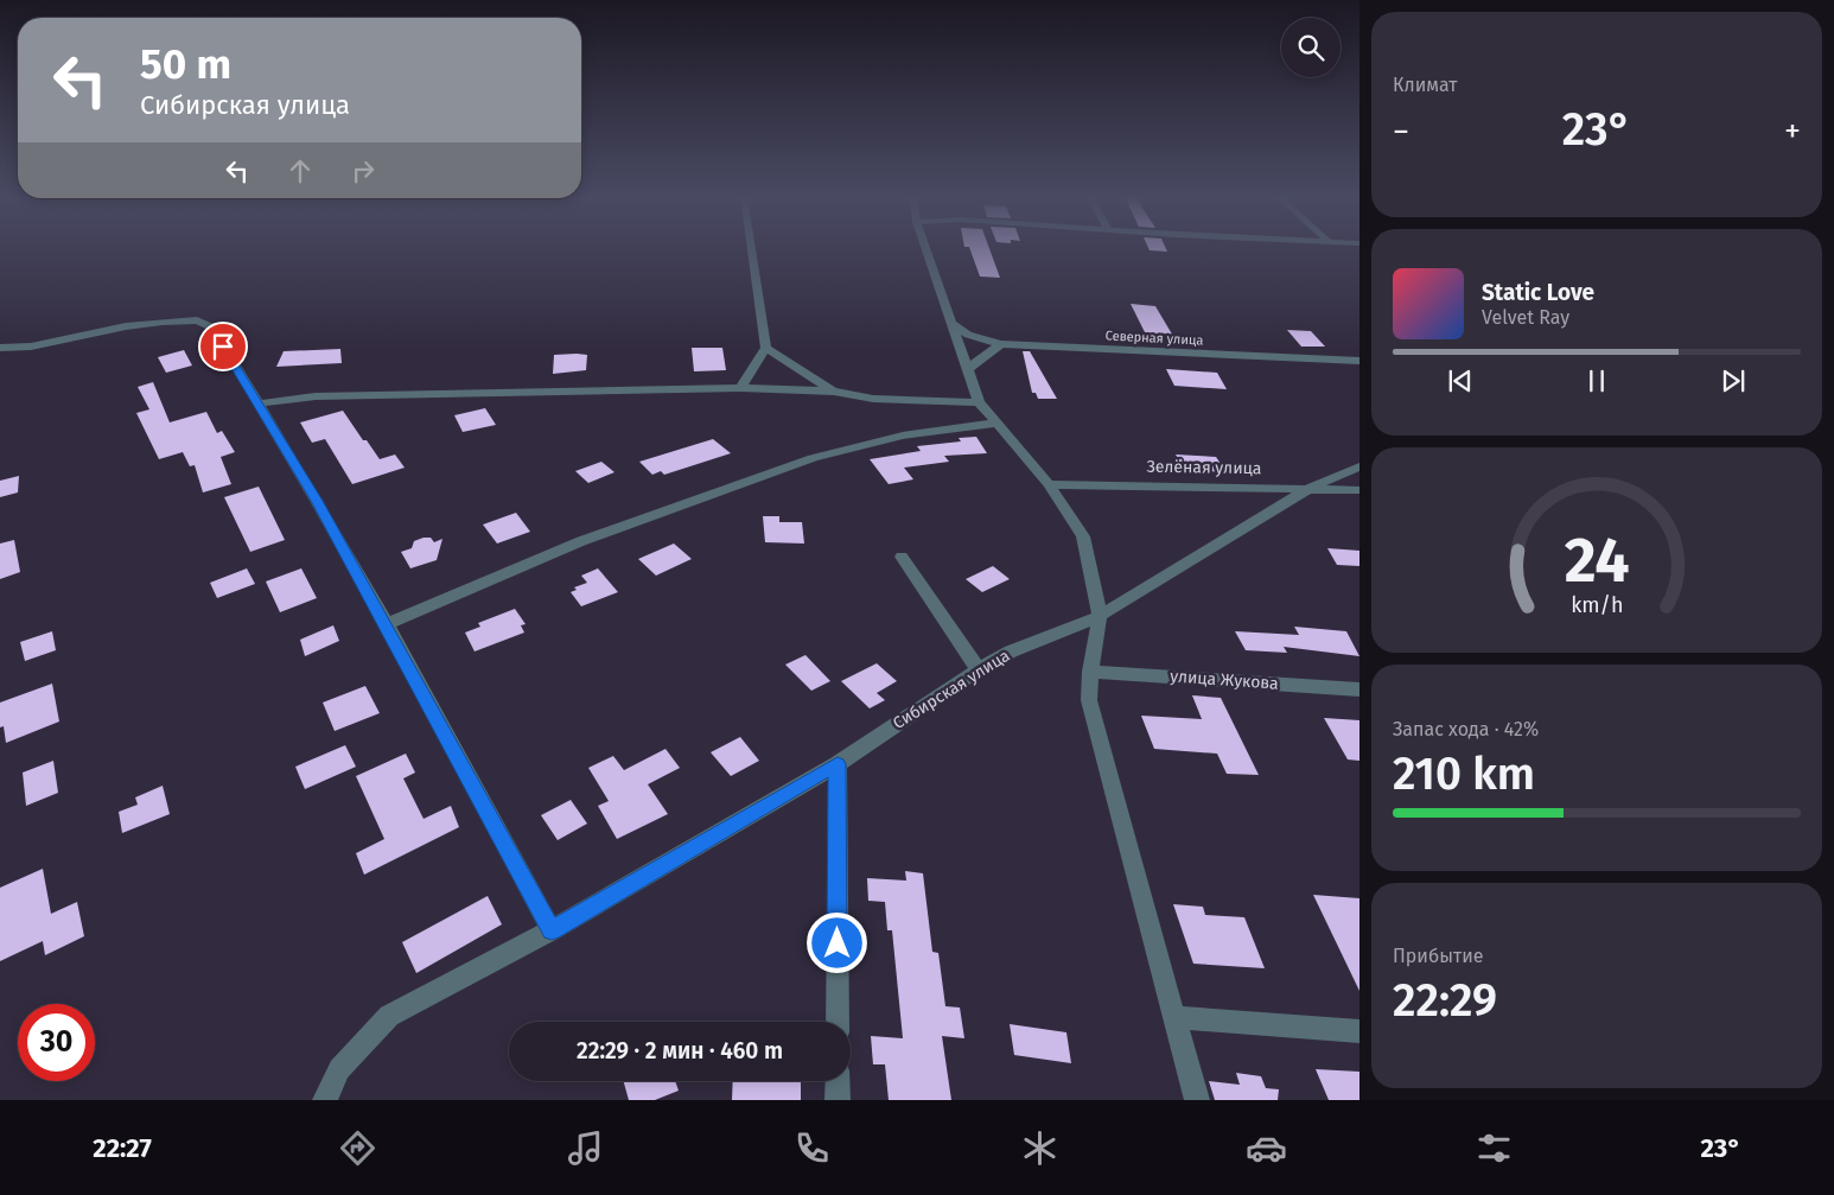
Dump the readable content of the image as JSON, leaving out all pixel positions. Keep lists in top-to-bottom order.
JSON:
{
  "streets": {
    "street": [
      "Северная улица",
      "Зелёная улица",
      "улица Жукова",
      "Сибирская улица"
    ]
  },
  "crossings": [
    ["Зелёная улица", "Сибирская улица"]
  ],
  "page": {
    "tile": [
      "Климат",
      ["Запас хода · 42%", "210 km"],
      ["Прибытие", "22:29"]
    ],
    "turn": ["50 m", "Сибирская улица"],
    "heat": ["−", "23°", "+"],
    "song": ["Static Love", "Velvet Ray"],
    "limit": "30",
    "trip": "22:29 · 2 мин · 460 m",
    "tabs": ["22:27", "23°"],
    "gauge": ["24", "km/h"]
  }
}
